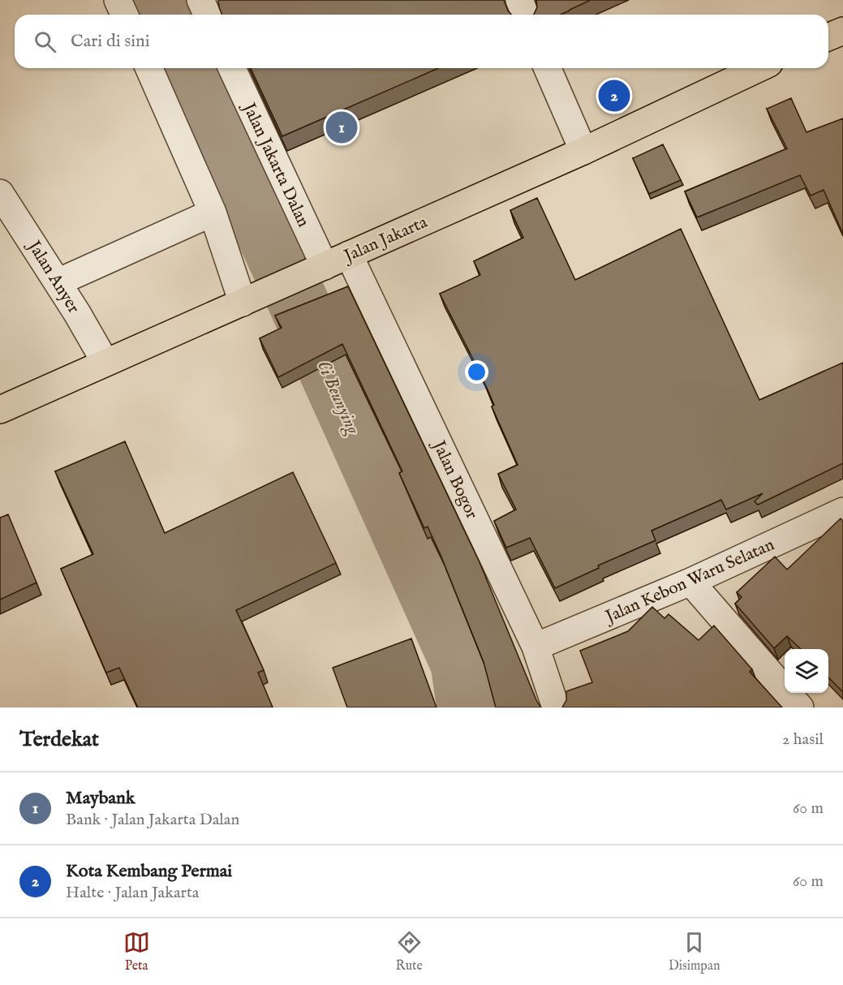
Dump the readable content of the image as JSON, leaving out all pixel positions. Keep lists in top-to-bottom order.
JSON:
{
  "streets": {
    "main road": ["Jalan Jakarta"],
    "street": [
      "Jalan Jakarta Dalan",
      "Jalan Anyer",
      "Jalan Bogor",
      "Jalan Kebon Waru Selatan"
    ]
  },
  "crossings": [
    ["Jalan Jakarta Dalan", "Jalan Jakarta"],
    ["Jalan Jakarta", "Jalan Anyer"],
    ["Jalan Jakarta", "Jalan Bogor"],
    ["Jalan Bogor", "Jalan Kebon Waru Selatan"]
  ],
  "water": ["Ci Beunying"],
  "page": {
    "search": "Cari di sini",
    "pins": ["2", "1"],
    "heading": ["Terdekat", "2 hasil"],
    "list": [
      {
        "mark": "1",
        "name": "Maybank",
        "note": "Bank · Jalan Jakarta Dalan",
        "value": "60 m"
      },
      {
        "mark": "2",
        "name": "Kota Kembang Permai",
        "note": "Halte · Jalan Jakarta",
        "value": "60 m"
      }
    ],
    "nav": ["Peta", "Rute", "Disimpan"]
  }
}
